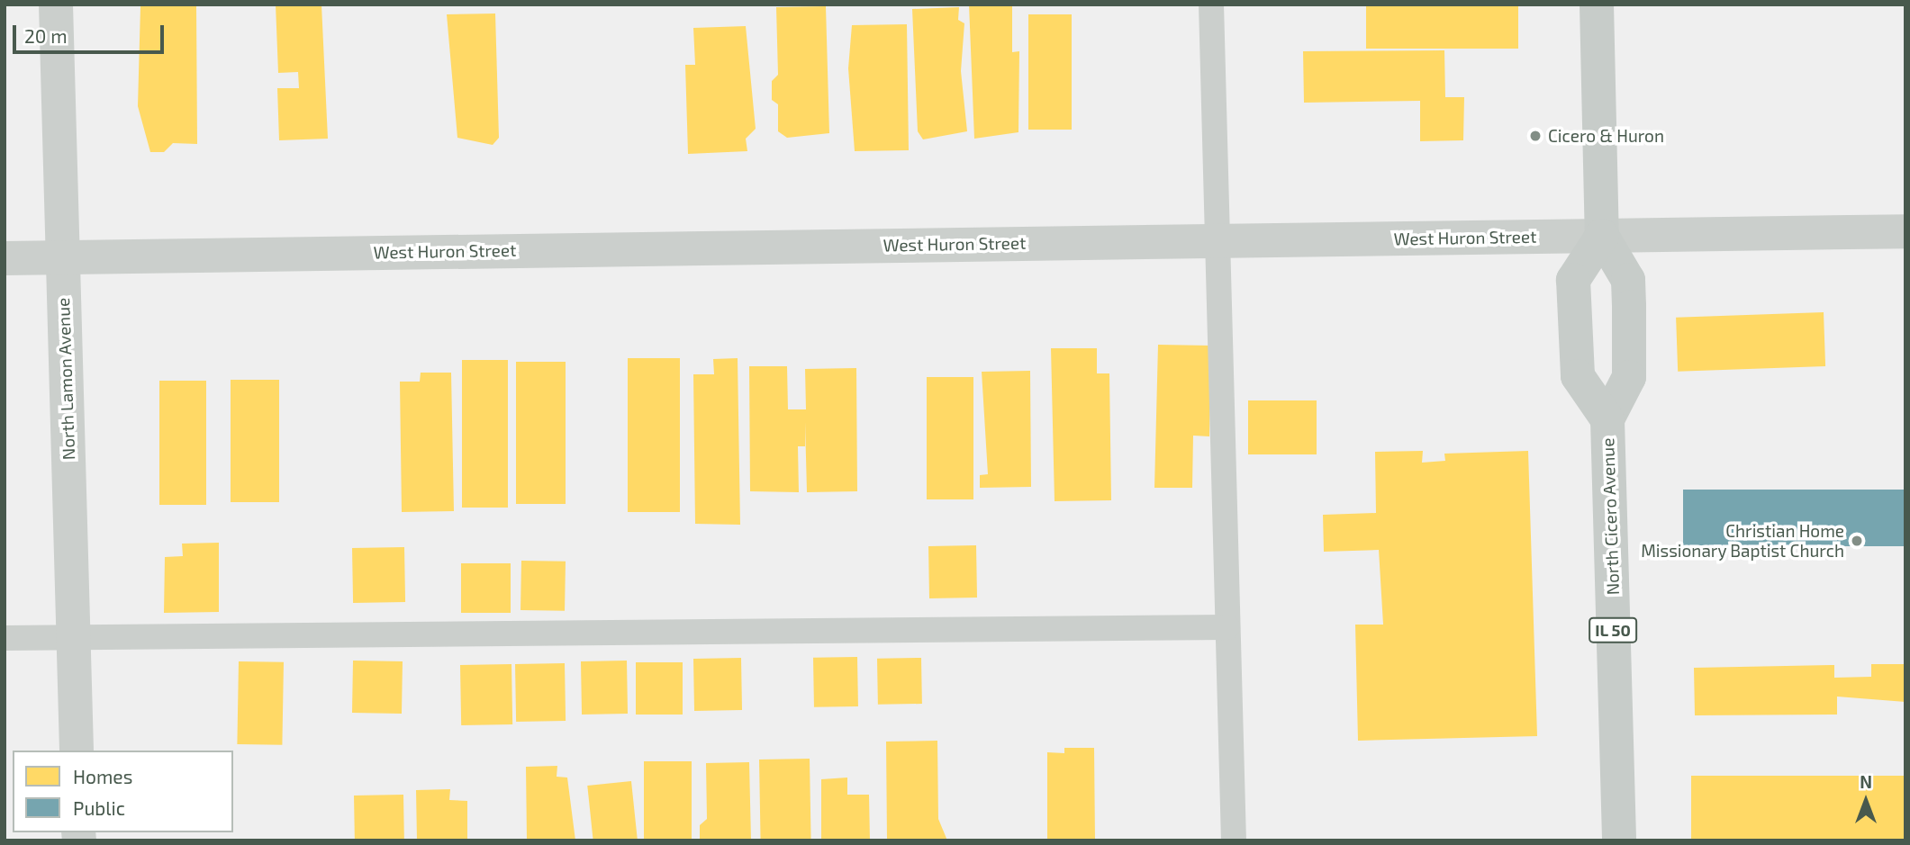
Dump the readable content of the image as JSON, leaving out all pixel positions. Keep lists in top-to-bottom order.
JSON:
{
  "streets": {
    "main road": ["North Cicero Avenue", "IL 50"],
    "street": ["West Huron Street", "North Lamon Avenue"]
  },
  "crossings": [
    ["West Huron Street", "North Lamon Avenue"],
    ["West Huron Street", "North Cicero Avenue"]
  ],
  "places": ["Cicero & Huron", "Christian Home Missionary Baptist Church"],
  "legend": ["Homes", "Public"],
  "scale_bar": "20 m",
  "north": "top"
}
